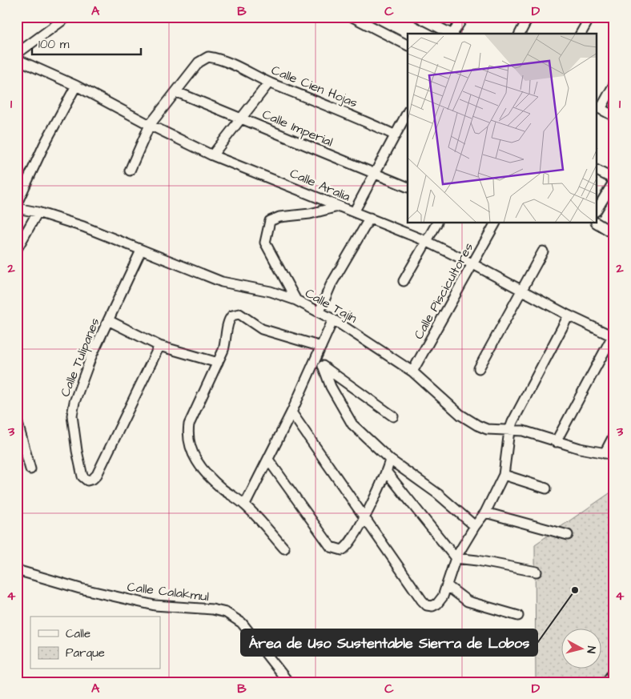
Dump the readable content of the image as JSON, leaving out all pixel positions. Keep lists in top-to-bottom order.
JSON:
{
  "streets": {
    "street": [
      "Calle Cien Hojas",
      "Calle Imperial",
      "Calle Aralia",
      "Calle Piscicultores",
      "Calle Tajín",
      "Calle Tulipanes",
      "Calle Calakmul"
    ]
  },
  "crossings": [
    ["Calle Cien Hojas", "Calle Imperial"],
    ["Calle Aralia", "Calle Piscicultores"],
    ["Calle Piscicultores", "Calle Tajín"],
    ["Calle Tajín", "Calle Tulipanes"]
  ],
  "places": ["Área de Uso Sustentable Sierra de Lobos"],
  "legend": ["Calle", "Parque"],
  "scale_bar": "100 m",
  "north": "right",
  "grid": {
    "columns": [
      "A",
      "B",
      "C",
      "D"
    ],
    "rows": [
      "1",
      "2",
      "3",
      "4"
    ]
  }
}
